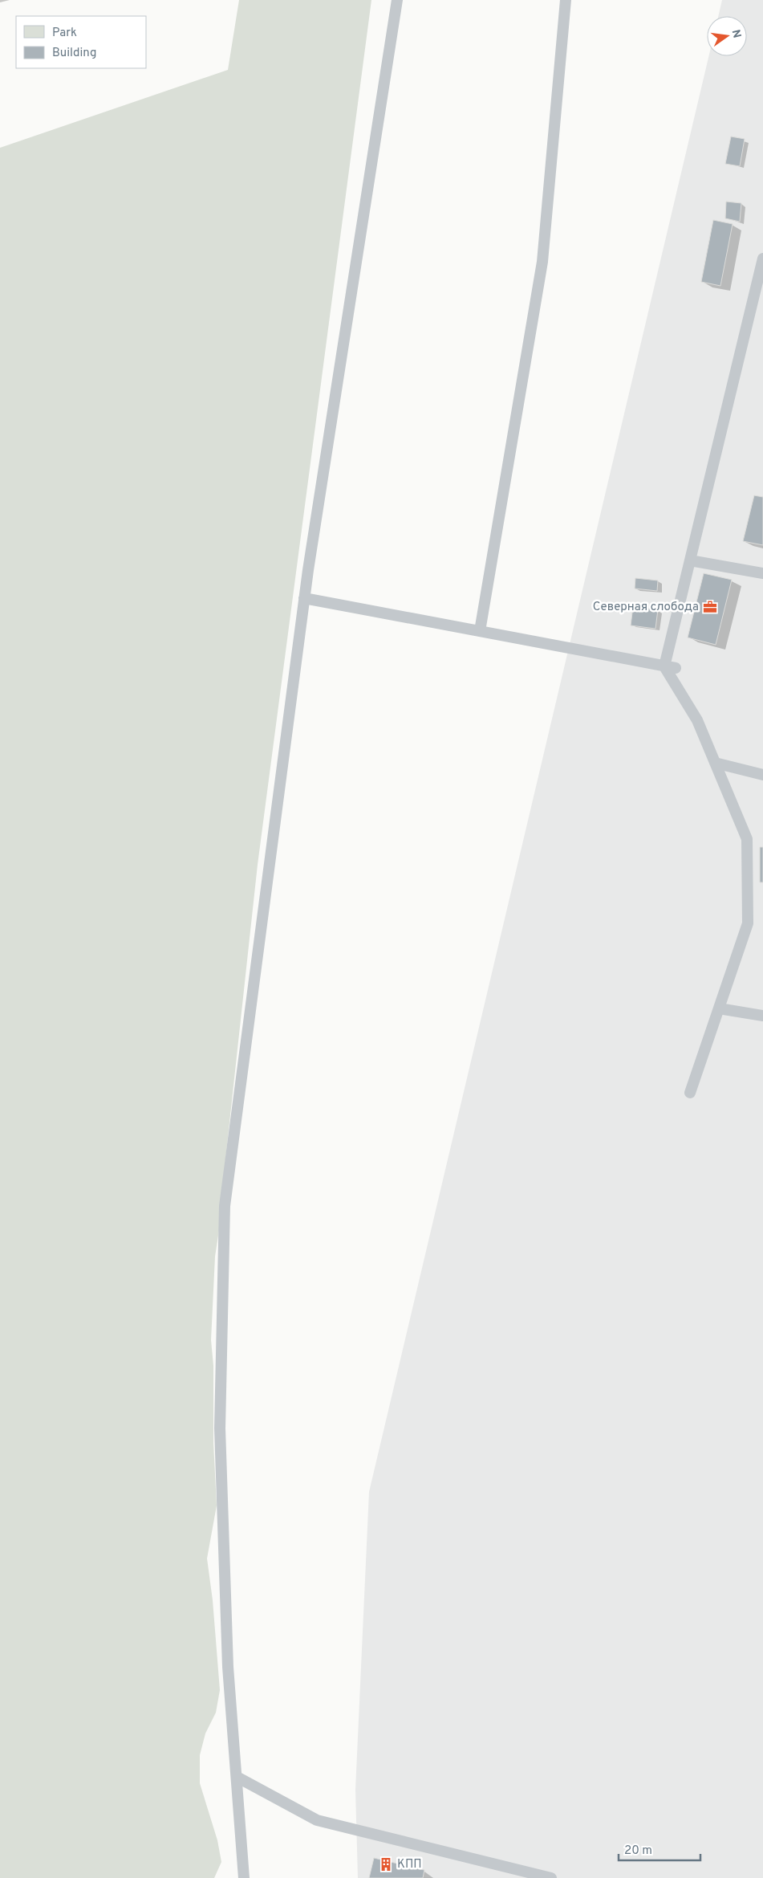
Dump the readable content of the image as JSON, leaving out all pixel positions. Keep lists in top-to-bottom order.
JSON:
{
  "places": {
    "office": ["Северная слобода"],
    "building": ["КПП"]
  },
  "legend": ["Park", "Building"],
  "scale_bar": "20 m",
  "north": "right"
}
